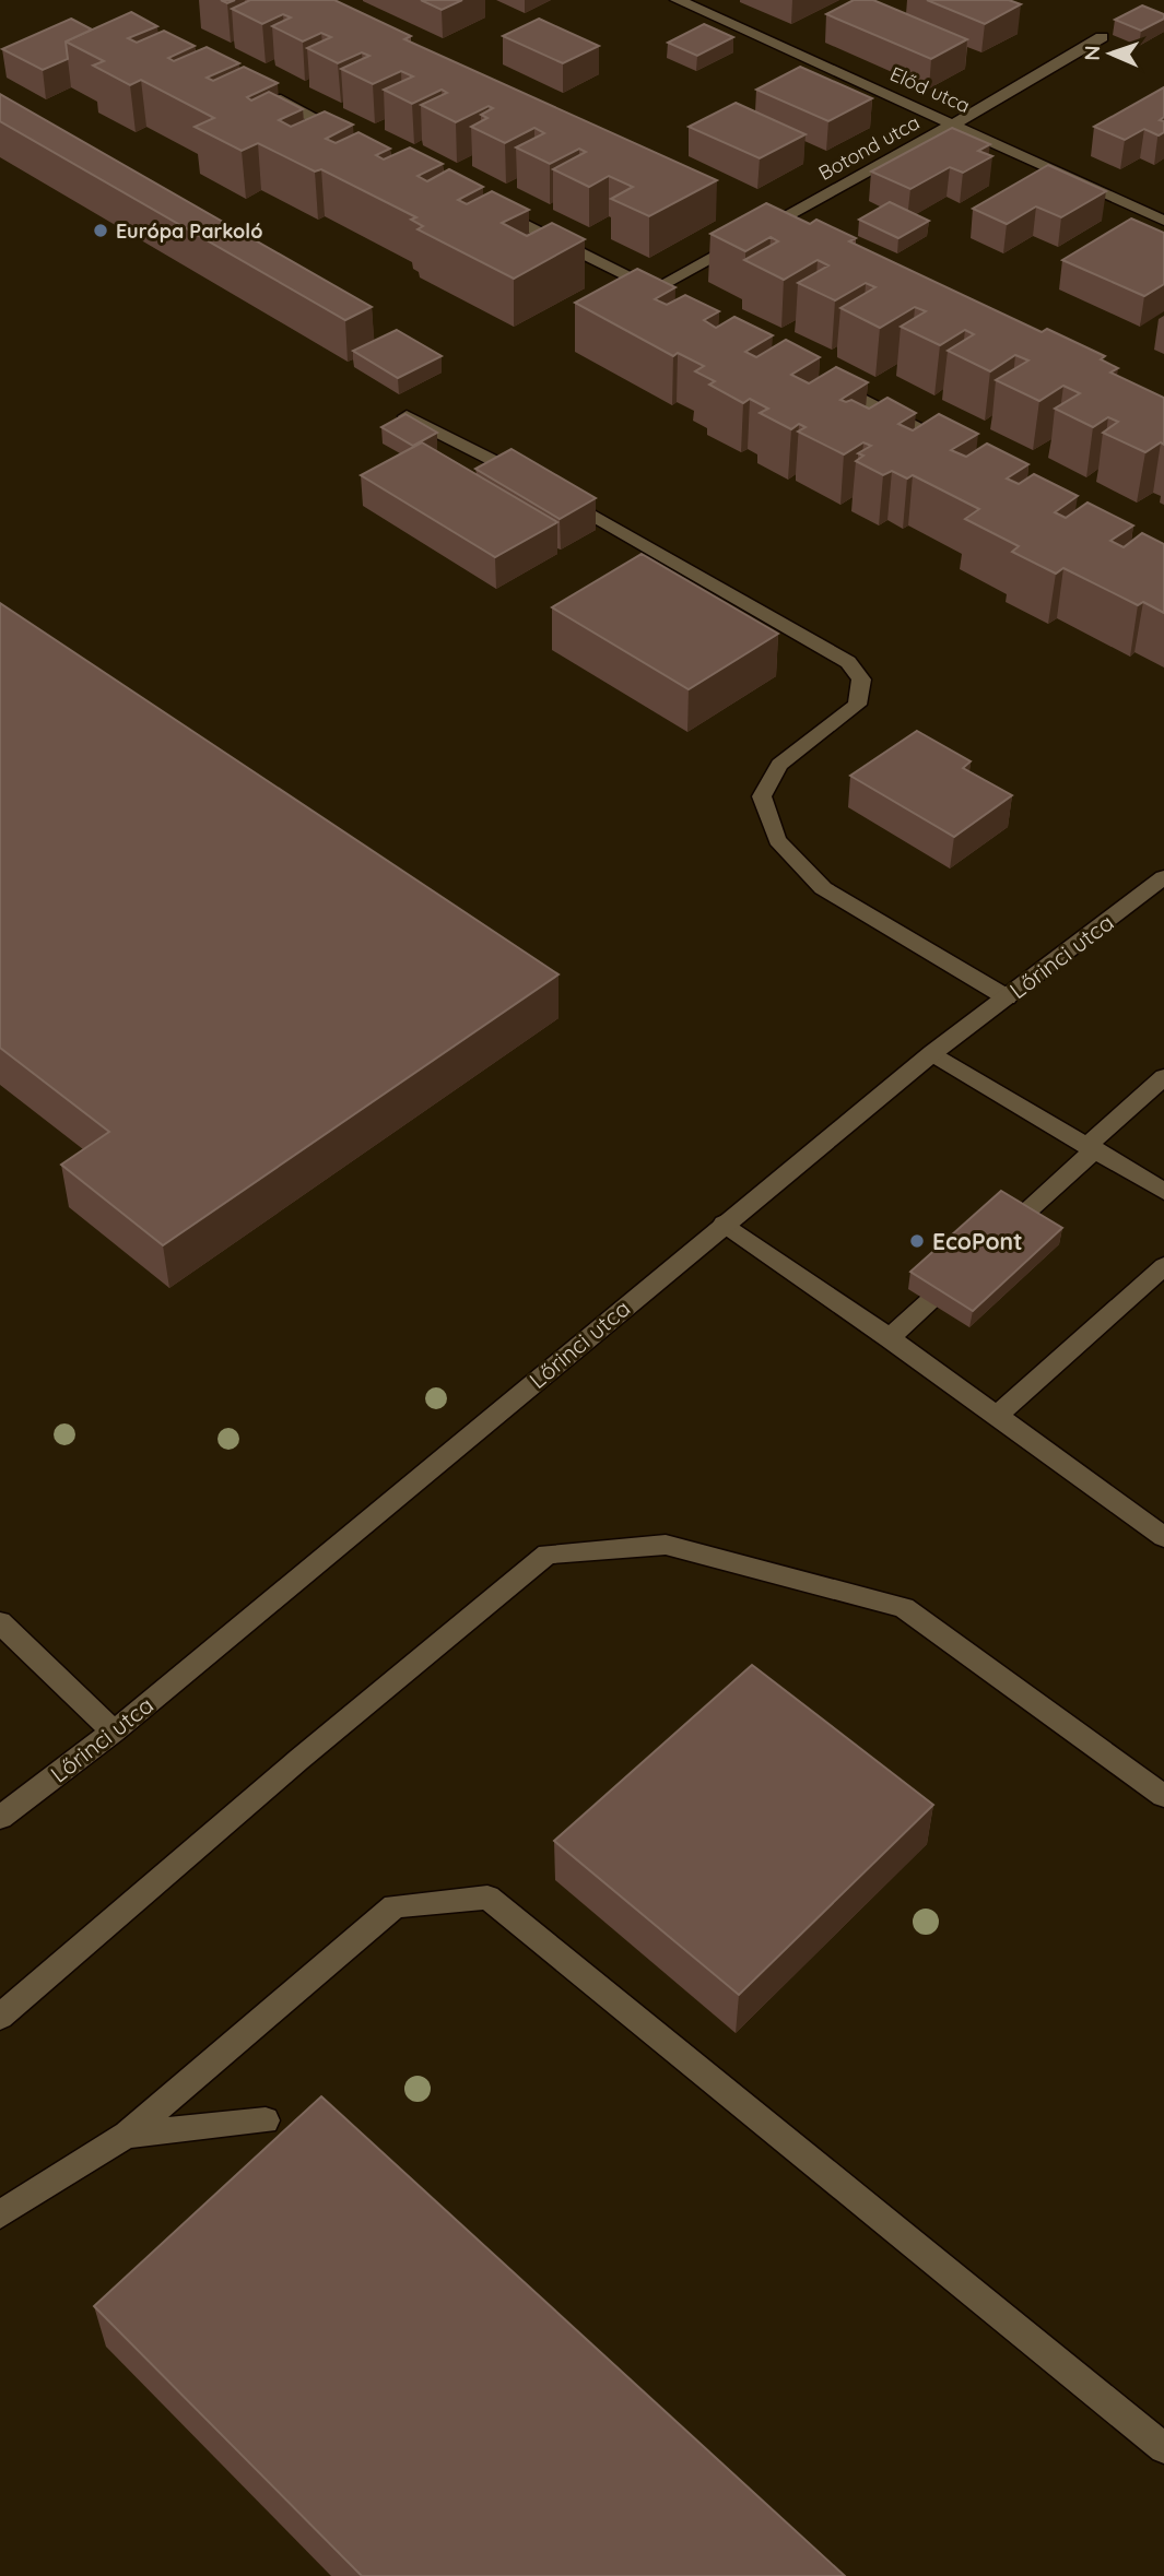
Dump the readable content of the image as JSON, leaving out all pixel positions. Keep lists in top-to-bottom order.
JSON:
{
  "streets": {
    "street": ["Előd utca", "Botond utca", "Lőrinci utca"]
  },
  "crossings": [
    ["Előd utca", "Botond utca"]
  ],
  "places": ["Európa Parkoló", "EcoPont"],
  "north": "left"
}
